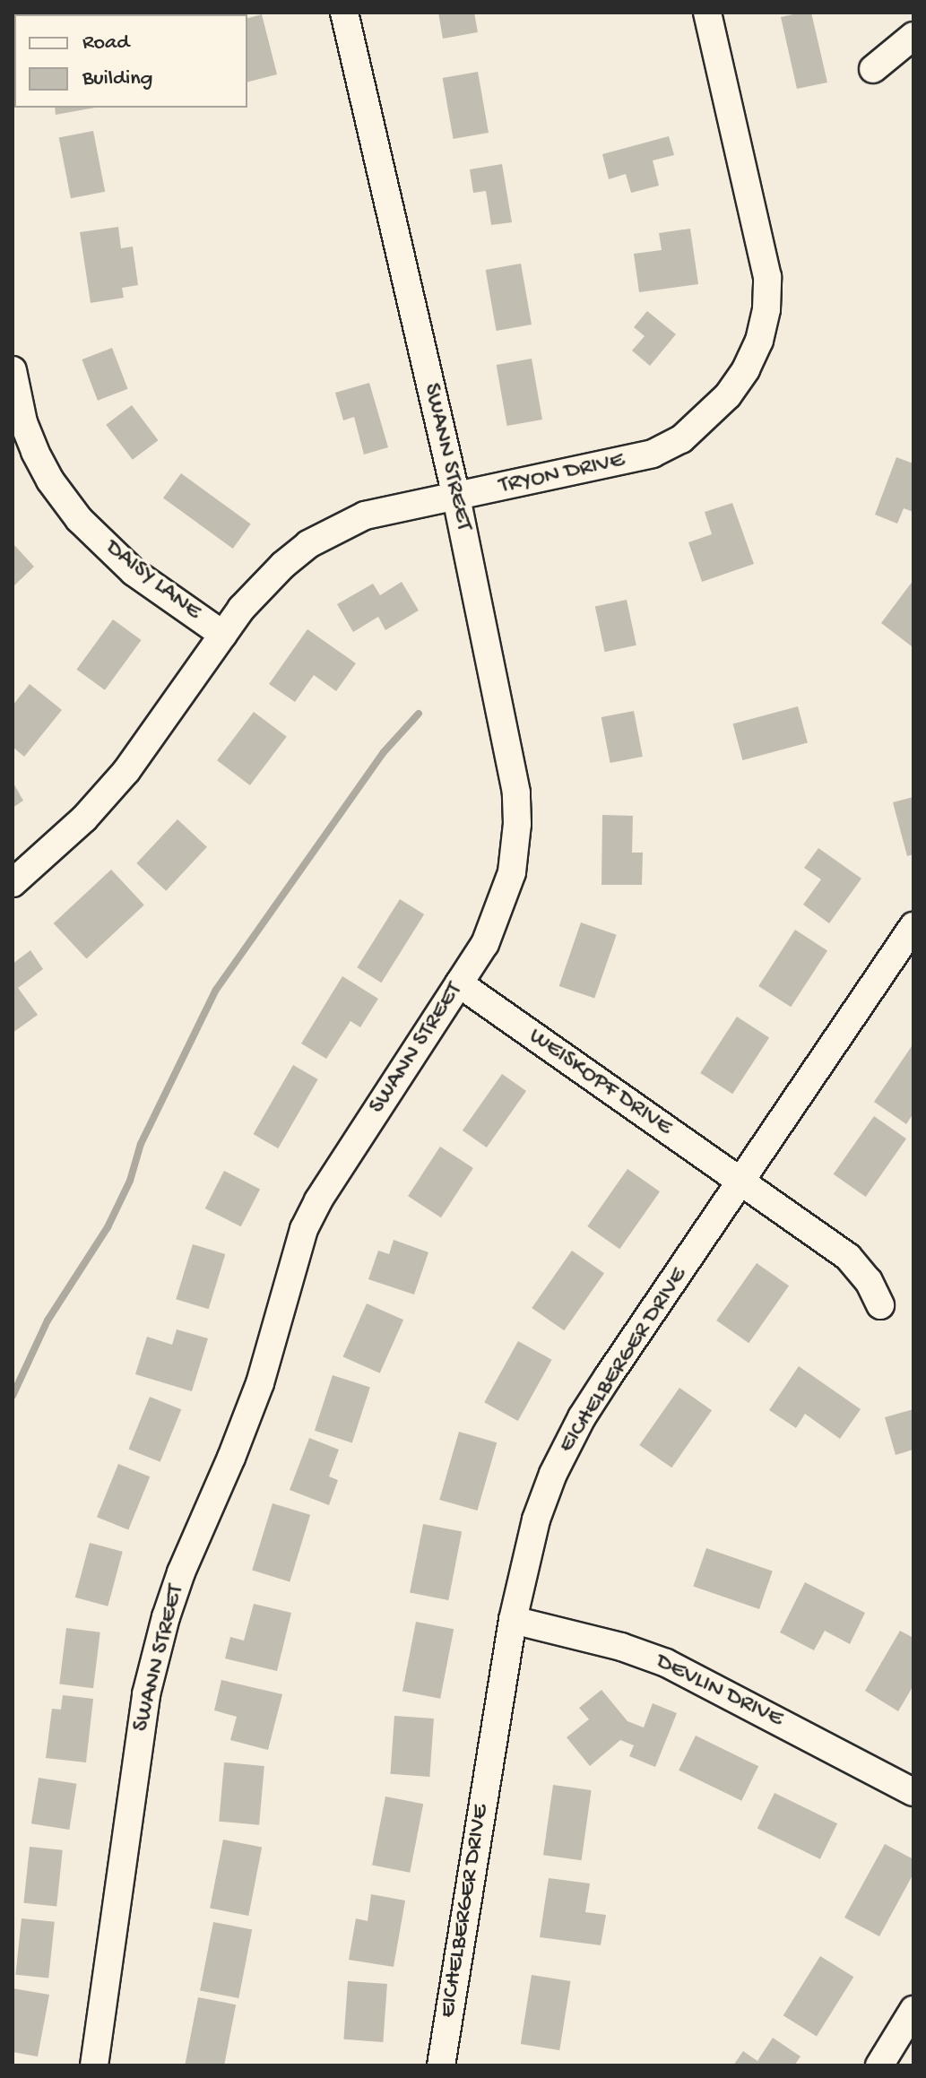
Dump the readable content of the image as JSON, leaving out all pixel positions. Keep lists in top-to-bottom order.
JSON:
{
  "streets": {
    "street": [
      "SWANN STREET",
      "TRYON DRIVE",
      "DAISY LANE",
      "WEISKOPF DRIVE",
      "EICHELBERGER DRIVE",
      "DEVLIN DRIVE"
    ]
  },
  "crossings": [
    ["SWANN STREET", "TRYON DRIVE"],
    ["SWANN STREET", "WEISKOPF DRIVE"],
    ["TRYON DRIVE", "DAISY LANE"],
    ["WEISKOPF DRIVE", "EICHELBERGER DRIVE"],
    ["EICHELBERGER DRIVE", "DEVLIN DRIVE"]
  ],
  "legend": ["Road", "Building"]
}
